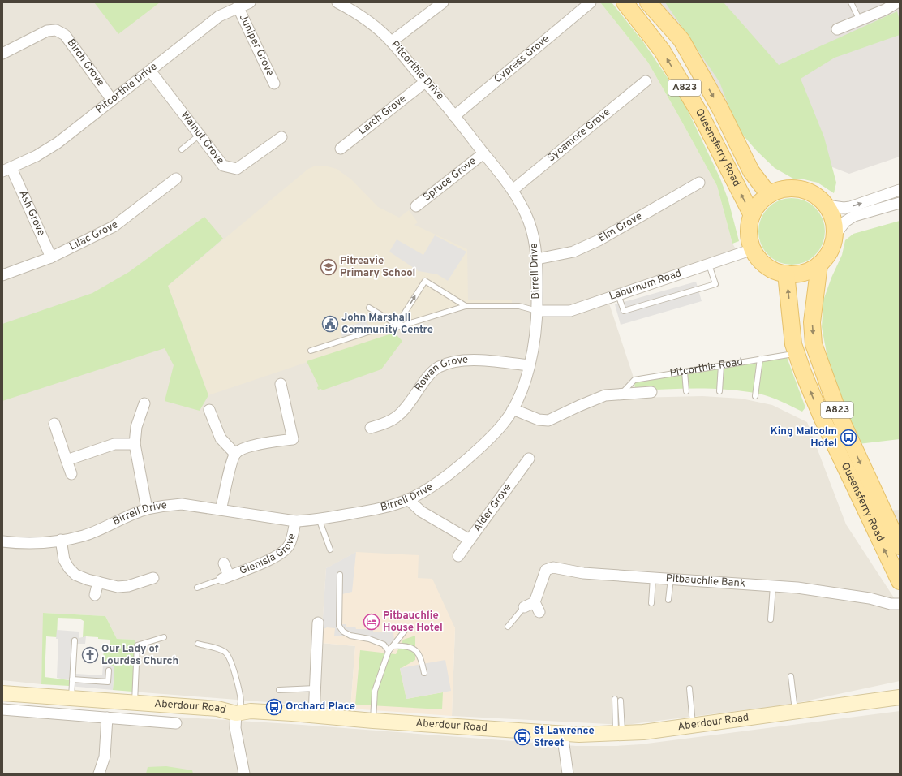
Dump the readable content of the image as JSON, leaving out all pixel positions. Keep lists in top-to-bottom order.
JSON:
{
  "streets": {
    "main road": ["A823", "Queensferry Road", "Aberdour Road"],
    "street": [
      "Juniper Grove",
      "Cypress Grove",
      "Birch Grove",
      "Pitcorthie Drive",
      "Larch Grove",
      "Sycamore Grove",
      "Walnut Grove",
      "Spruce Grove",
      "Ash Grove",
      "Elm Grove",
      "Lilac Grove",
      "Birrell Drive",
      "Laburnum Road",
      "Rowan Grove",
      "Alder Grove",
      "Glenisla Grove",
      "Pitbauchlie Bank"
    ],
    "lane": ["Pitcorthie Road"]
  },
  "crossings": [
    ["Juniper Grove", "Pitcorthie Drive"],
    ["Cypress Grove", "Pitcorthie Drive"],
    ["Birch Grove", "Pitcorthie Drive"],
    ["Pitcorthie Drive", "Larch Grove"],
    ["Pitcorthie Drive", "Walnut Grove"],
    ["Pitcorthie Drive", "Spruce Grove"],
    ["Pitcorthie Drive", "Ash Grove"],
    ["Pitcorthie Drive", "Birrell Drive"],
    ["Sycamore Grove", "Birrell Drive"],
    ["Queensferry Road", "Laburnum Road"],
    ["Queensferry Road", "Pitcorthie Road"],
    ["Spruce Grove", "Birrell Drive"],
    ["Ash Grove", "Lilac Grove"],
    ["Elm Grove", "Birrell Drive"],
    ["Birrell Drive", "Laburnum Road"],
    ["Birrell Drive", "Rowan Grove"],
    ["Birrell Drive", "Alder Grove"],
    ["Birrell Drive", "Glenisla Grove"]
  ],
  "places": {
    "school or university": ["Pitreavie Primary School"],
    "public building": ["John Marshall Community Centre"],
    "bus stop": ["King Malcolm Hotel", "Orchard Place", "St Lawrence Street"],
    "hotel": ["Pitbauchlie House Hotel"],
    "church": ["Our Lady of Lourdes Church"]
  }
}
